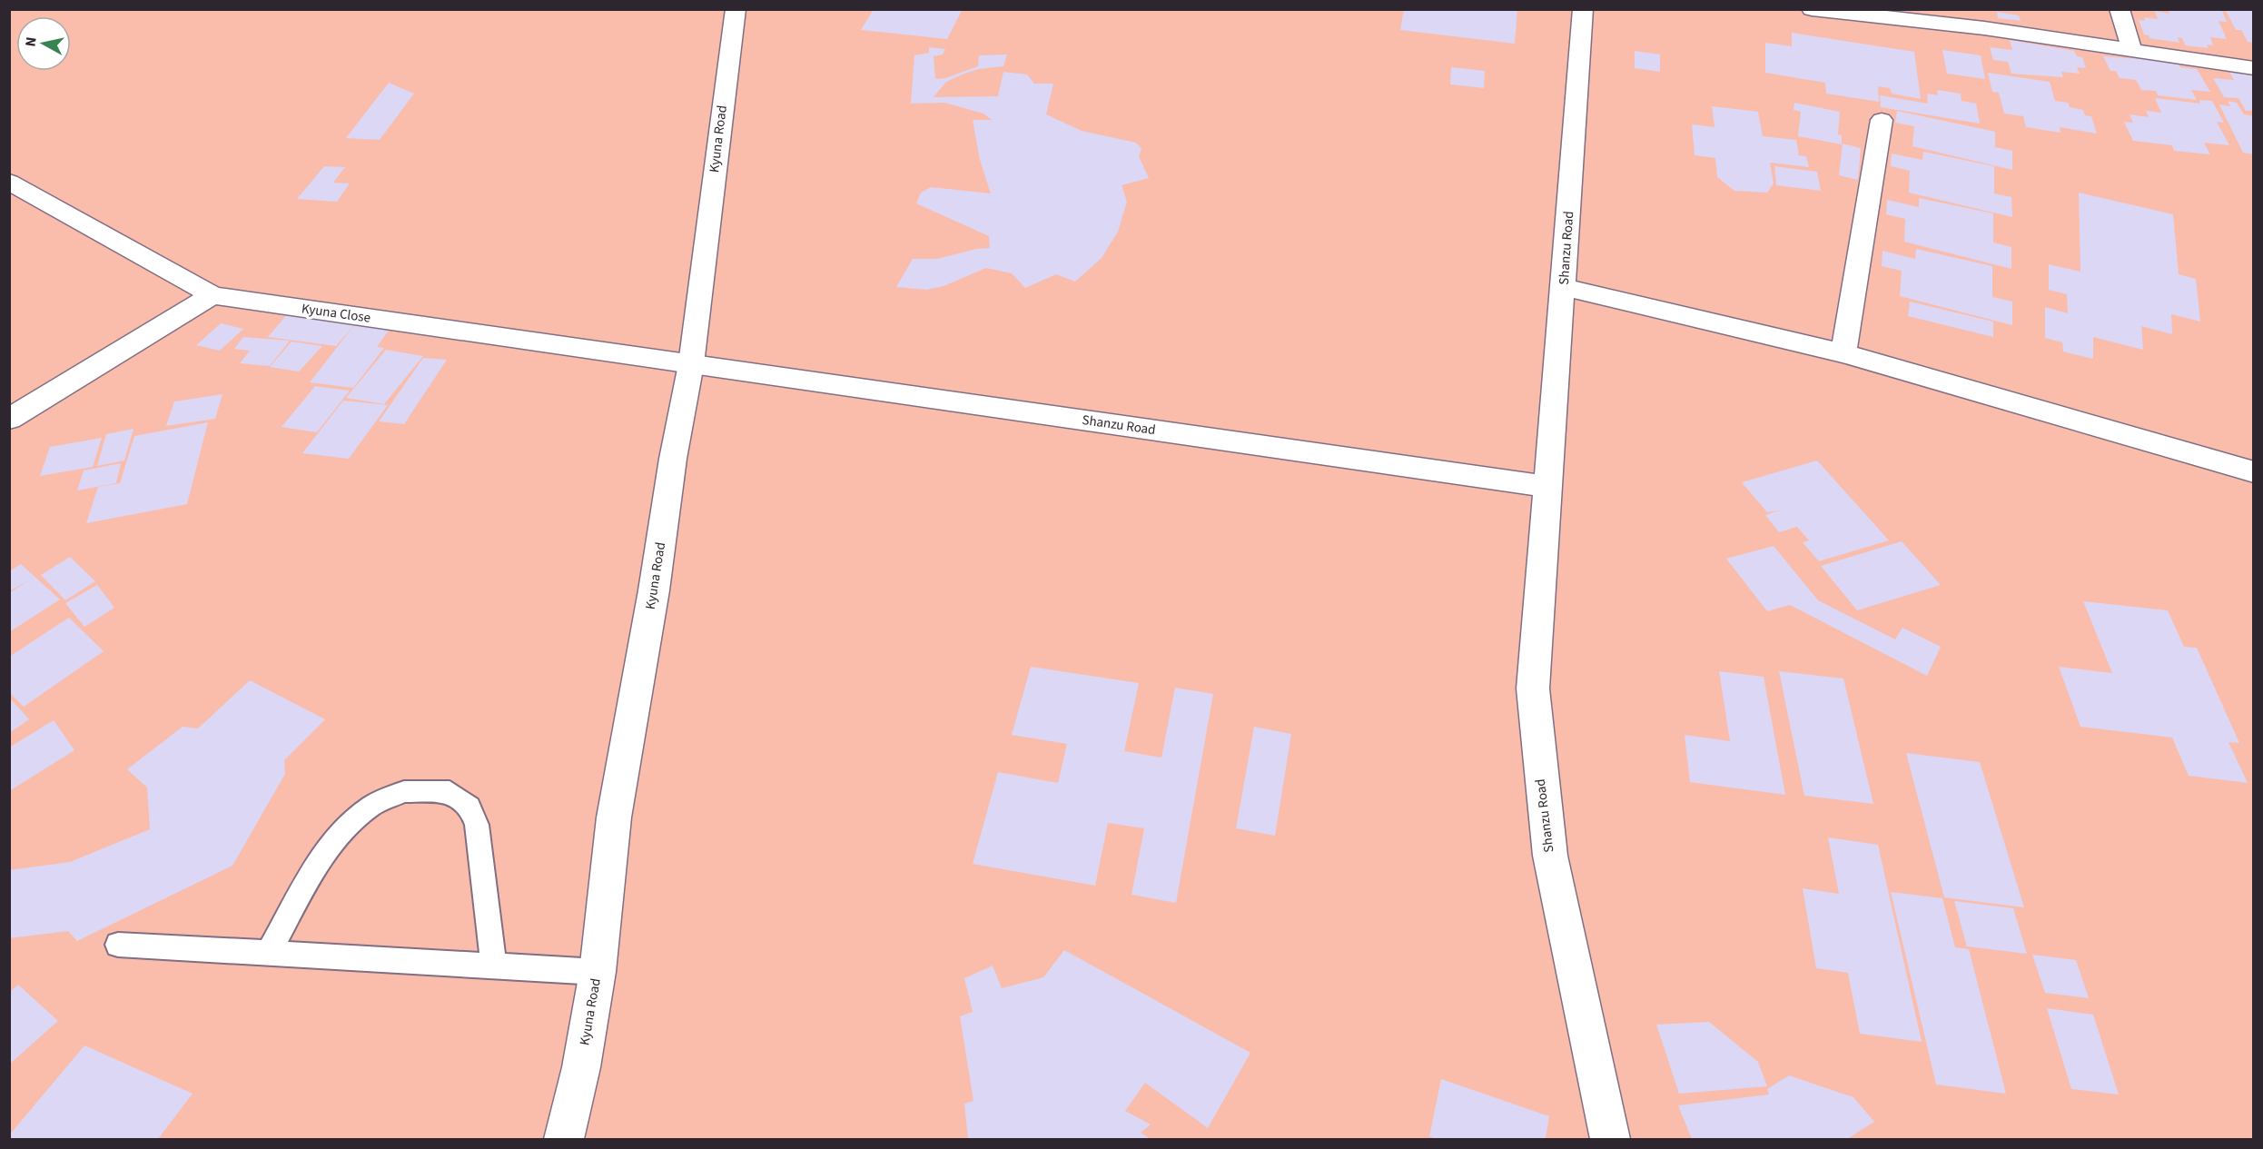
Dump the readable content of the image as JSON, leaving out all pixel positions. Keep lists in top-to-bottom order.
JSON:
{
  "streets": {
    "street": ["Kyuna Road", "Shanzu Road", "Kyuna Close"]
  },
  "crossings": [
    ["Kyuna Road", "Shanzu Road"],
    ["Kyuna Road", "Kyuna Close"],
    ["Shanzu Road", "Kyuna Close"]
  ],
  "north": "left"
}
